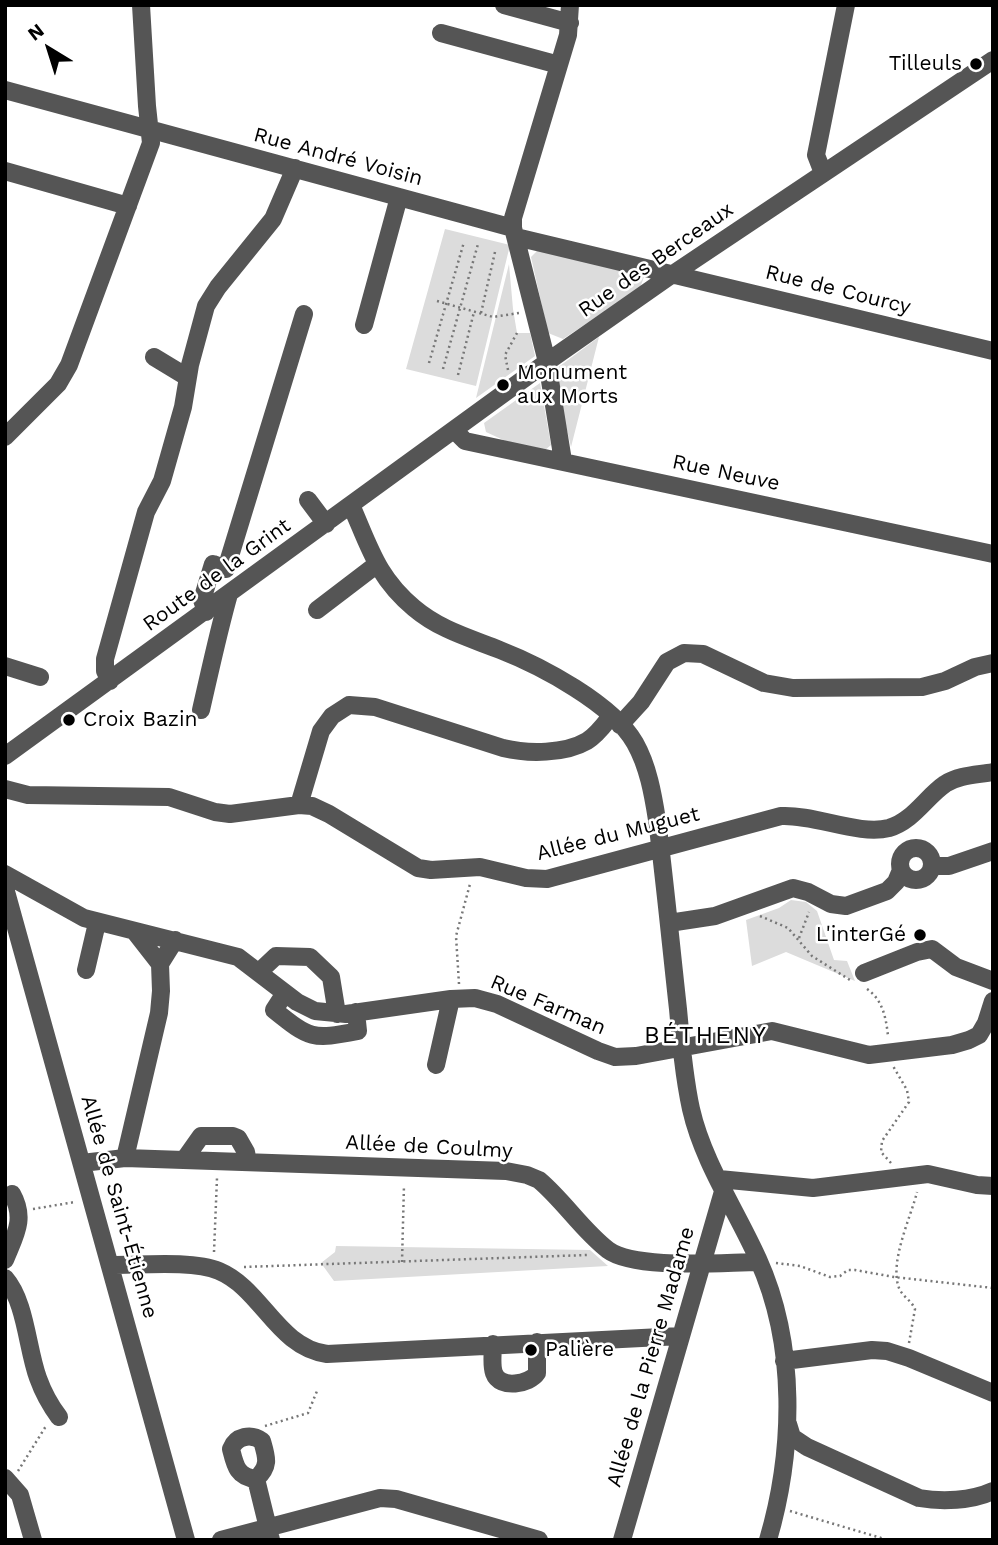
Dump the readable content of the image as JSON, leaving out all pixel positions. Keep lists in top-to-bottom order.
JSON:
{
  "streets": {
    "street": [
      "Rue André Voisin",
      "Rue des Berceaux",
      "Rue de Courcy",
      "Rue Neuve",
      "Route de la Grint",
      "Allée du Muguet",
      "Rue Farman",
      "Allée de Coulmy",
      "Allée de Saint-Étienne",
      "Allée de la Pierre Madame"
    ]
  },
  "crossings": [
    ["Rue André Voisin", "Rue des Berceaux"],
    ["Rue André Voisin", "Rue de Courcy"],
    ["Rue des Berceaux", "Rue de Courcy"],
    ["Rue des Berceaux", "Rue Neuve"],
    ["Rue des Berceaux", "Route de la Grint"],
    ["Allée de Coulmy", "Allée de Saint-Étienne"],
    ["Allée de Coulmy", "Allée de la Pierre Madame"]
  ],
  "districts": ["BÉTHENY"],
  "places": [
    "Tilleuls",
    "Monument aux Morts",
    "Croix Bazin",
    "L'interGé",
    "Palière"
  ],
  "north": "top left"
}
